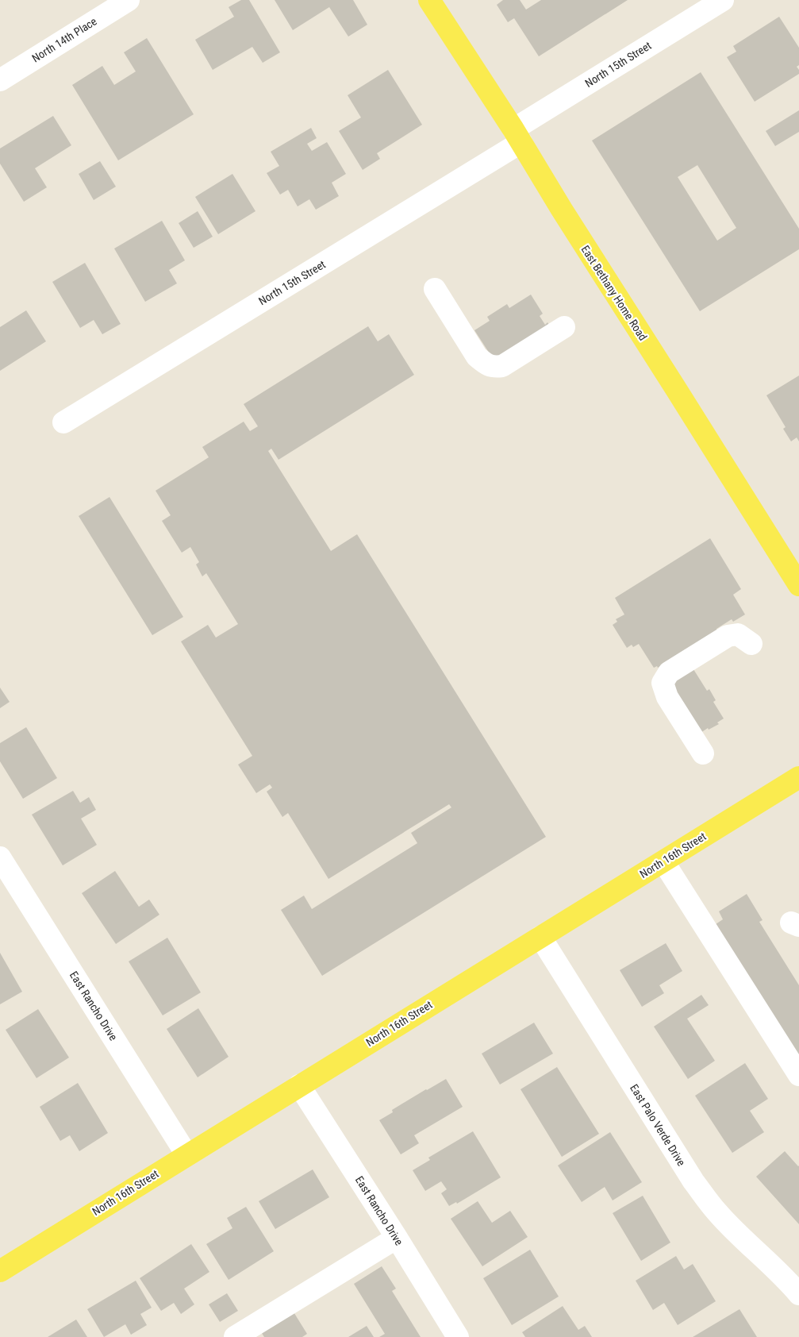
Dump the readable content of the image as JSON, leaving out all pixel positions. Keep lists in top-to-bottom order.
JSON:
{
  "streets": {
    "main road": ["East Bethany Home Road", "North 16th Street"],
    "street": [
      "North 14th Place",
      "North 15th Street",
      "East Rancho Drive",
      "East Palo Verde Drive"
    ]
  },
  "crossings": [
    ["North 15th Street", "East Bethany Home Road"],
    ["North 16th Street", "East Rancho Drive"],
    ["North 16th Street", "East Palo Verde Drive"]
  ]
}
